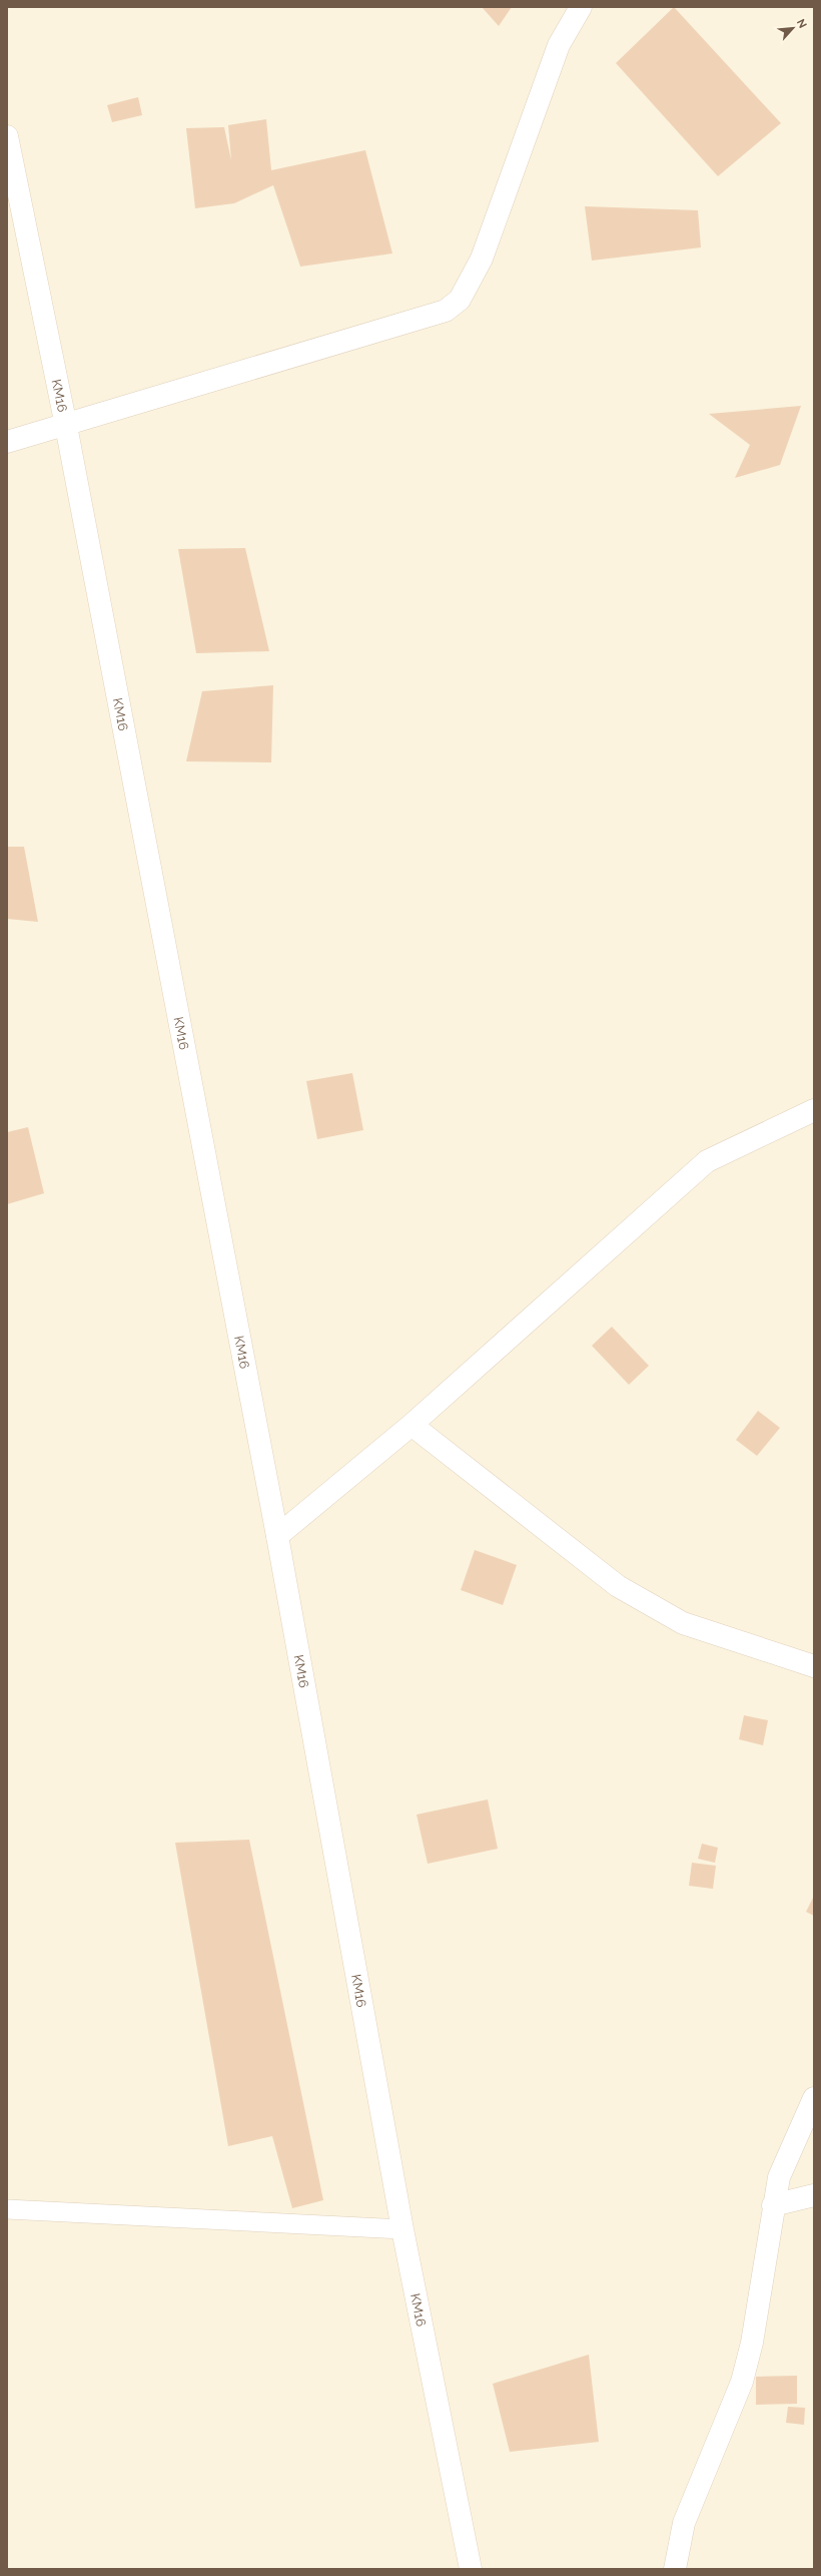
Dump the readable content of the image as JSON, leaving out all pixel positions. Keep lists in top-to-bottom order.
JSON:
{
  "streets": {
    "street": ["KM16"]
  },
  "north": "top right"
}
